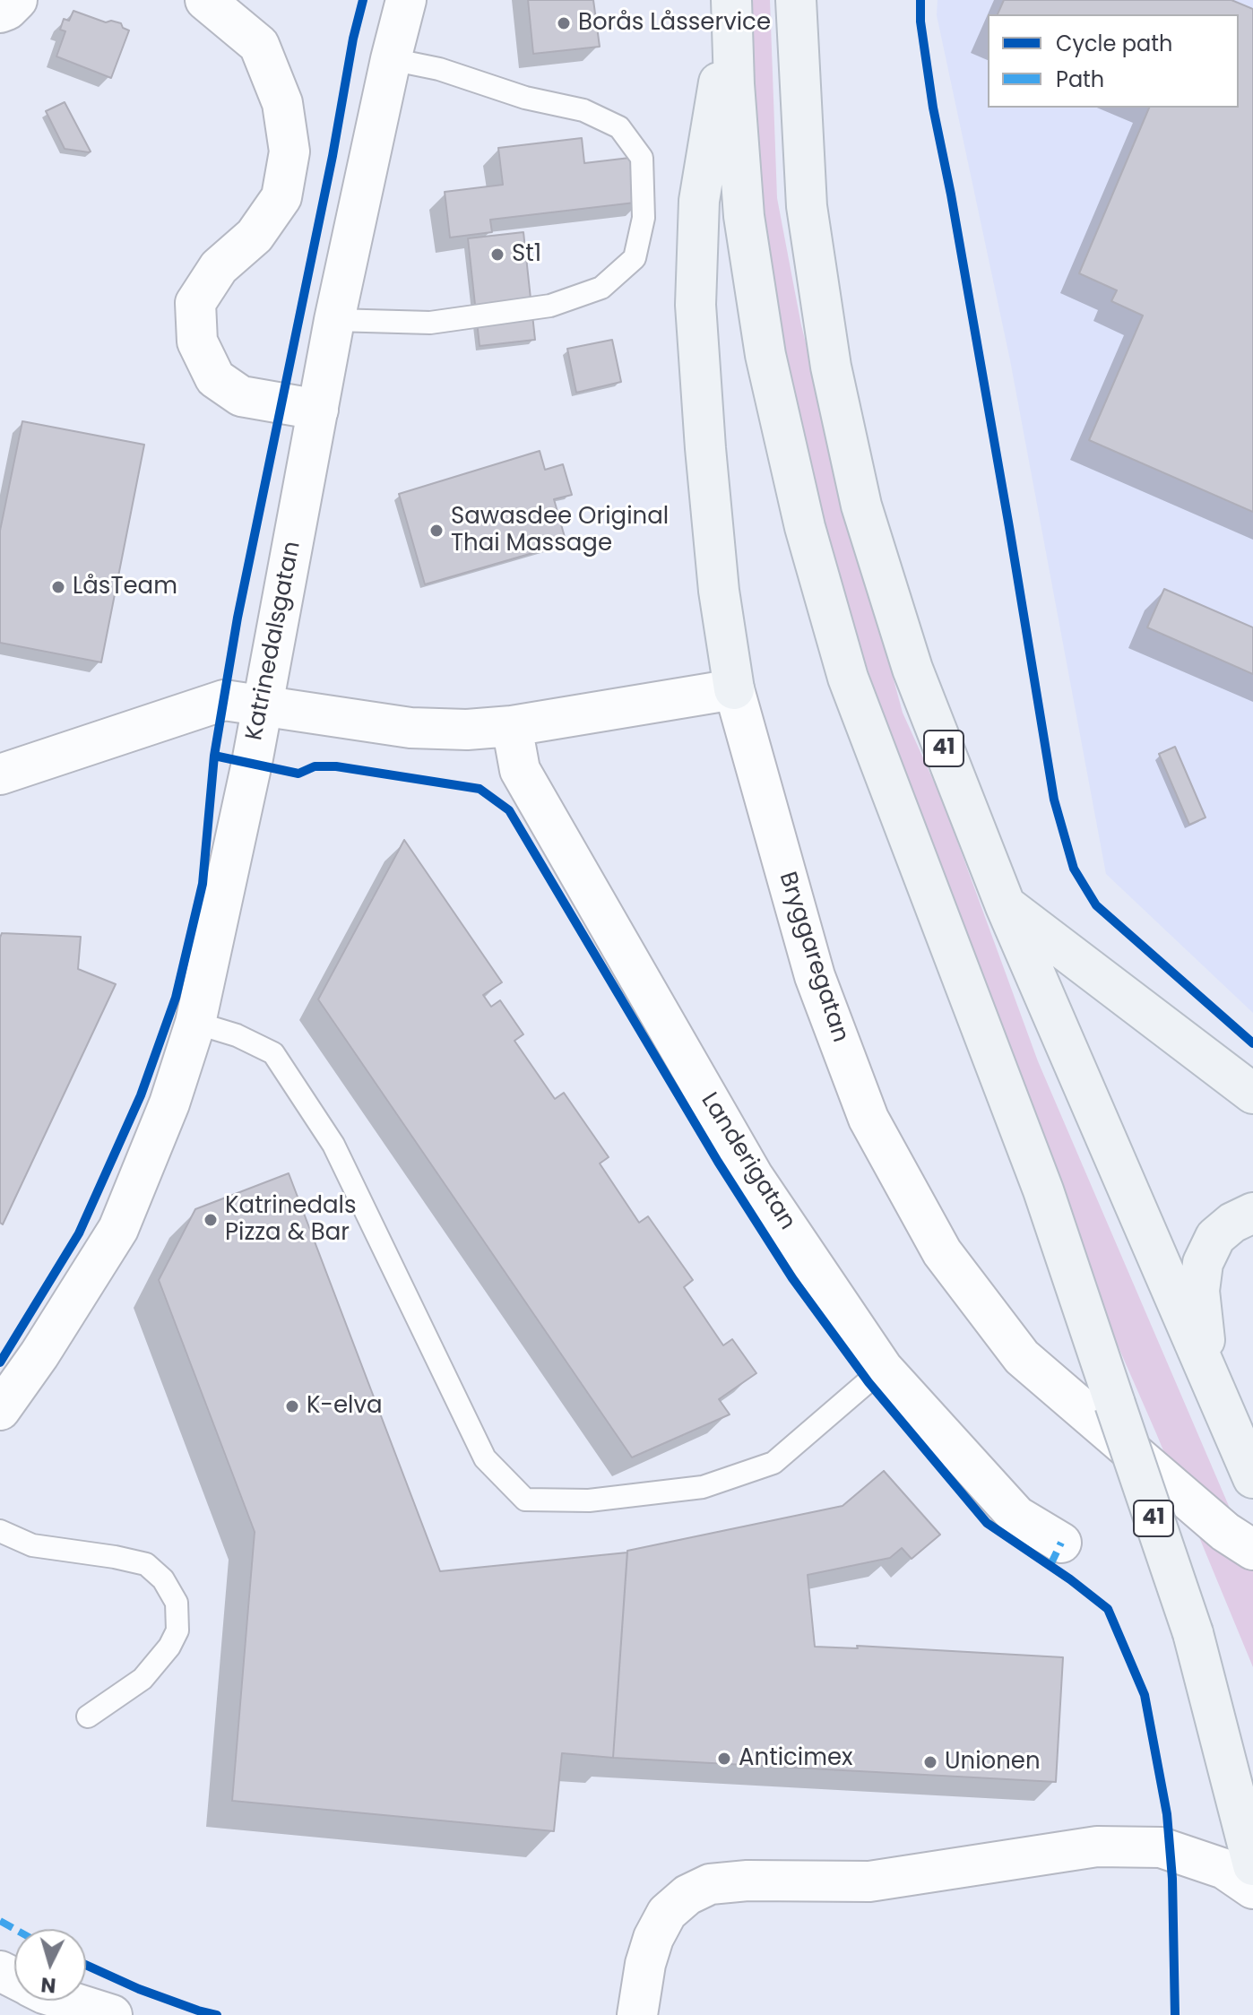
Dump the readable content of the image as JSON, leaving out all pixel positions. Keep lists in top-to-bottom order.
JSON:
{
  "streets": {
    "main road": ["41"],
    "street": ["Katrinedalsgatan", "Bryggaregatan", "Landerigatan"]
  },
  "places": [
    "Borås Låsservice",
    "St1",
    "Sawasdee Original Thai Massage",
    "LåsTeam",
    "Katrinedals Pizza & Bar",
    "K-elva",
    "Anticimex",
    "Unionen"
  ],
  "legend": ["Cycle path", "Path"],
  "north": "bottom"
}
